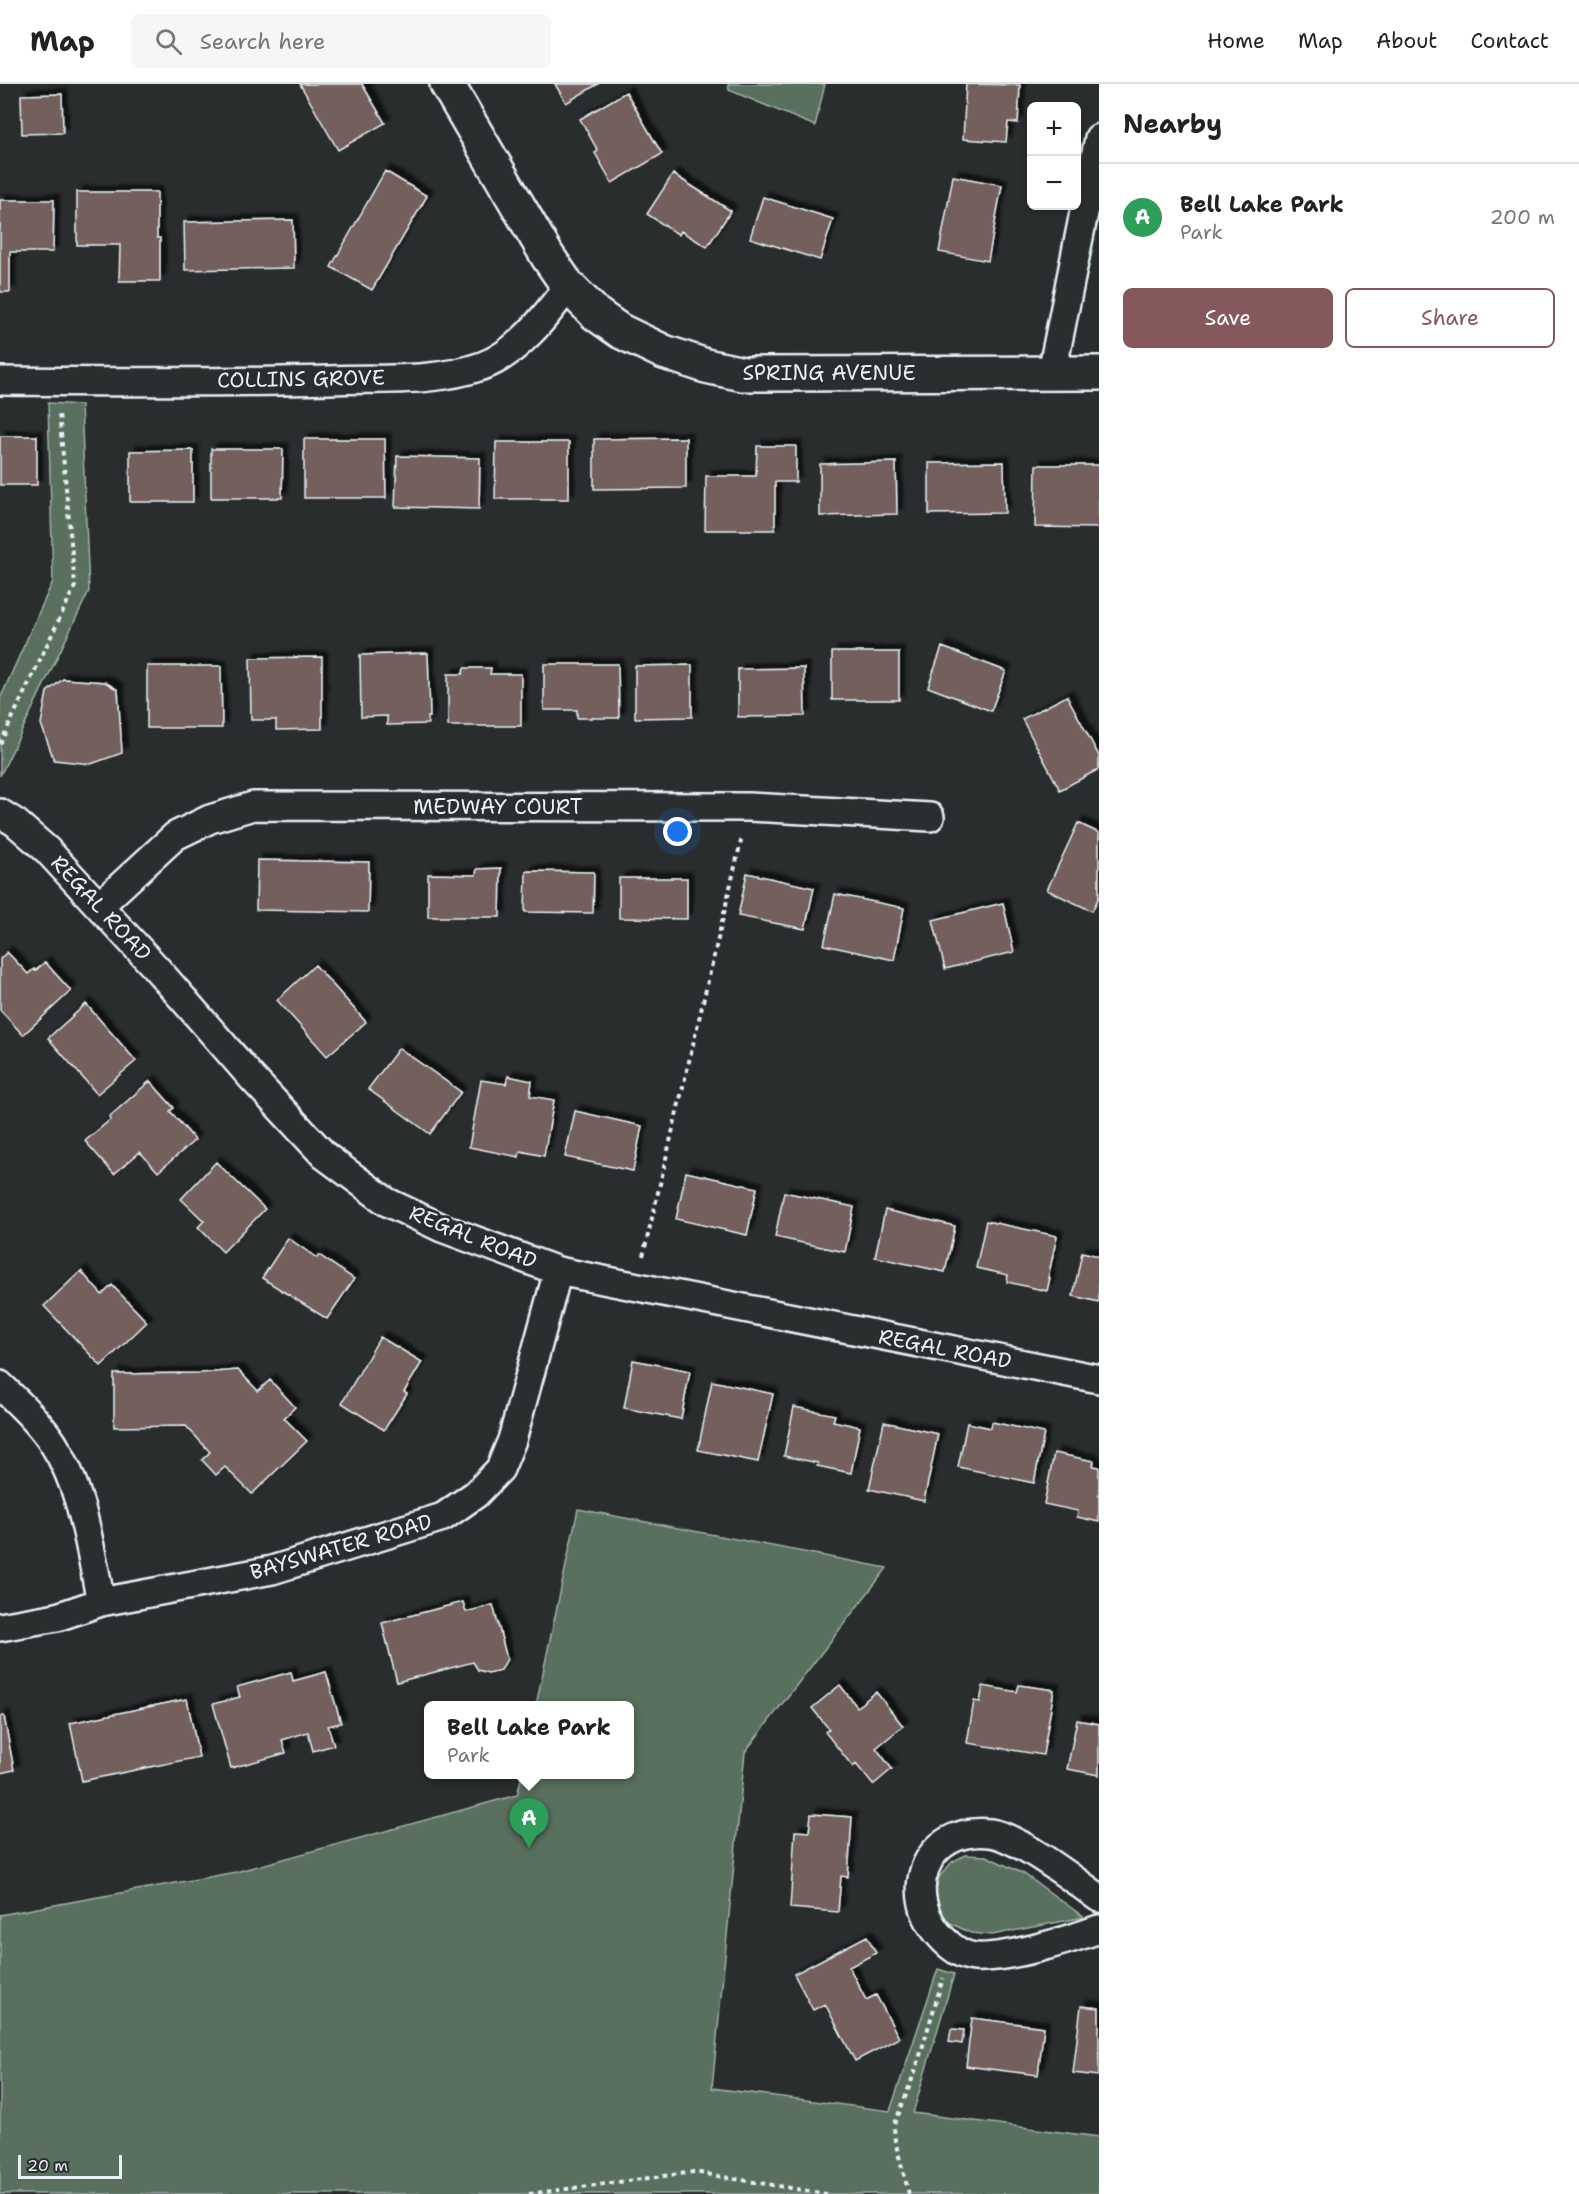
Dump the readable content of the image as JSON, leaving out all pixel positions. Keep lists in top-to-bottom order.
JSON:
{
  "streets": {
    "street": [
      "SPRING AVENUE",
      "COLLINS GROVE",
      "MEDWAY COURT",
      "REGAL ROAD",
      "BAYSWATER ROAD"
    ]
  },
  "crossings": [
    ["SPRING AVENUE", "COLLINS GROVE"],
    ["MEDWAY COURT", "REGAL ROAD"],
    ["REGAL ROAD", "BAYSWATER ROAD"]
  ],
  "scale_bar": "20 m",
  "page": {
    "header": "Map",
    "search": "Search here",
    "nav": [
      "Home",
      "Map",
      "About",
      "Contact"
    ],
    "heading": "Nearby",
    "map_buttons": ["+", "−"],
    "list": [
      {
        "mark": "A",
        "name": "Bell Lake Park",
        "note": "Park",
        "value": "200 m"
      }
    ],
    "buttons": ["Save", "Share"],
    "popup": ["Bell Lake Park", "Park"],
    "pins": "A",
    "scale": "20 m"
  }
}
